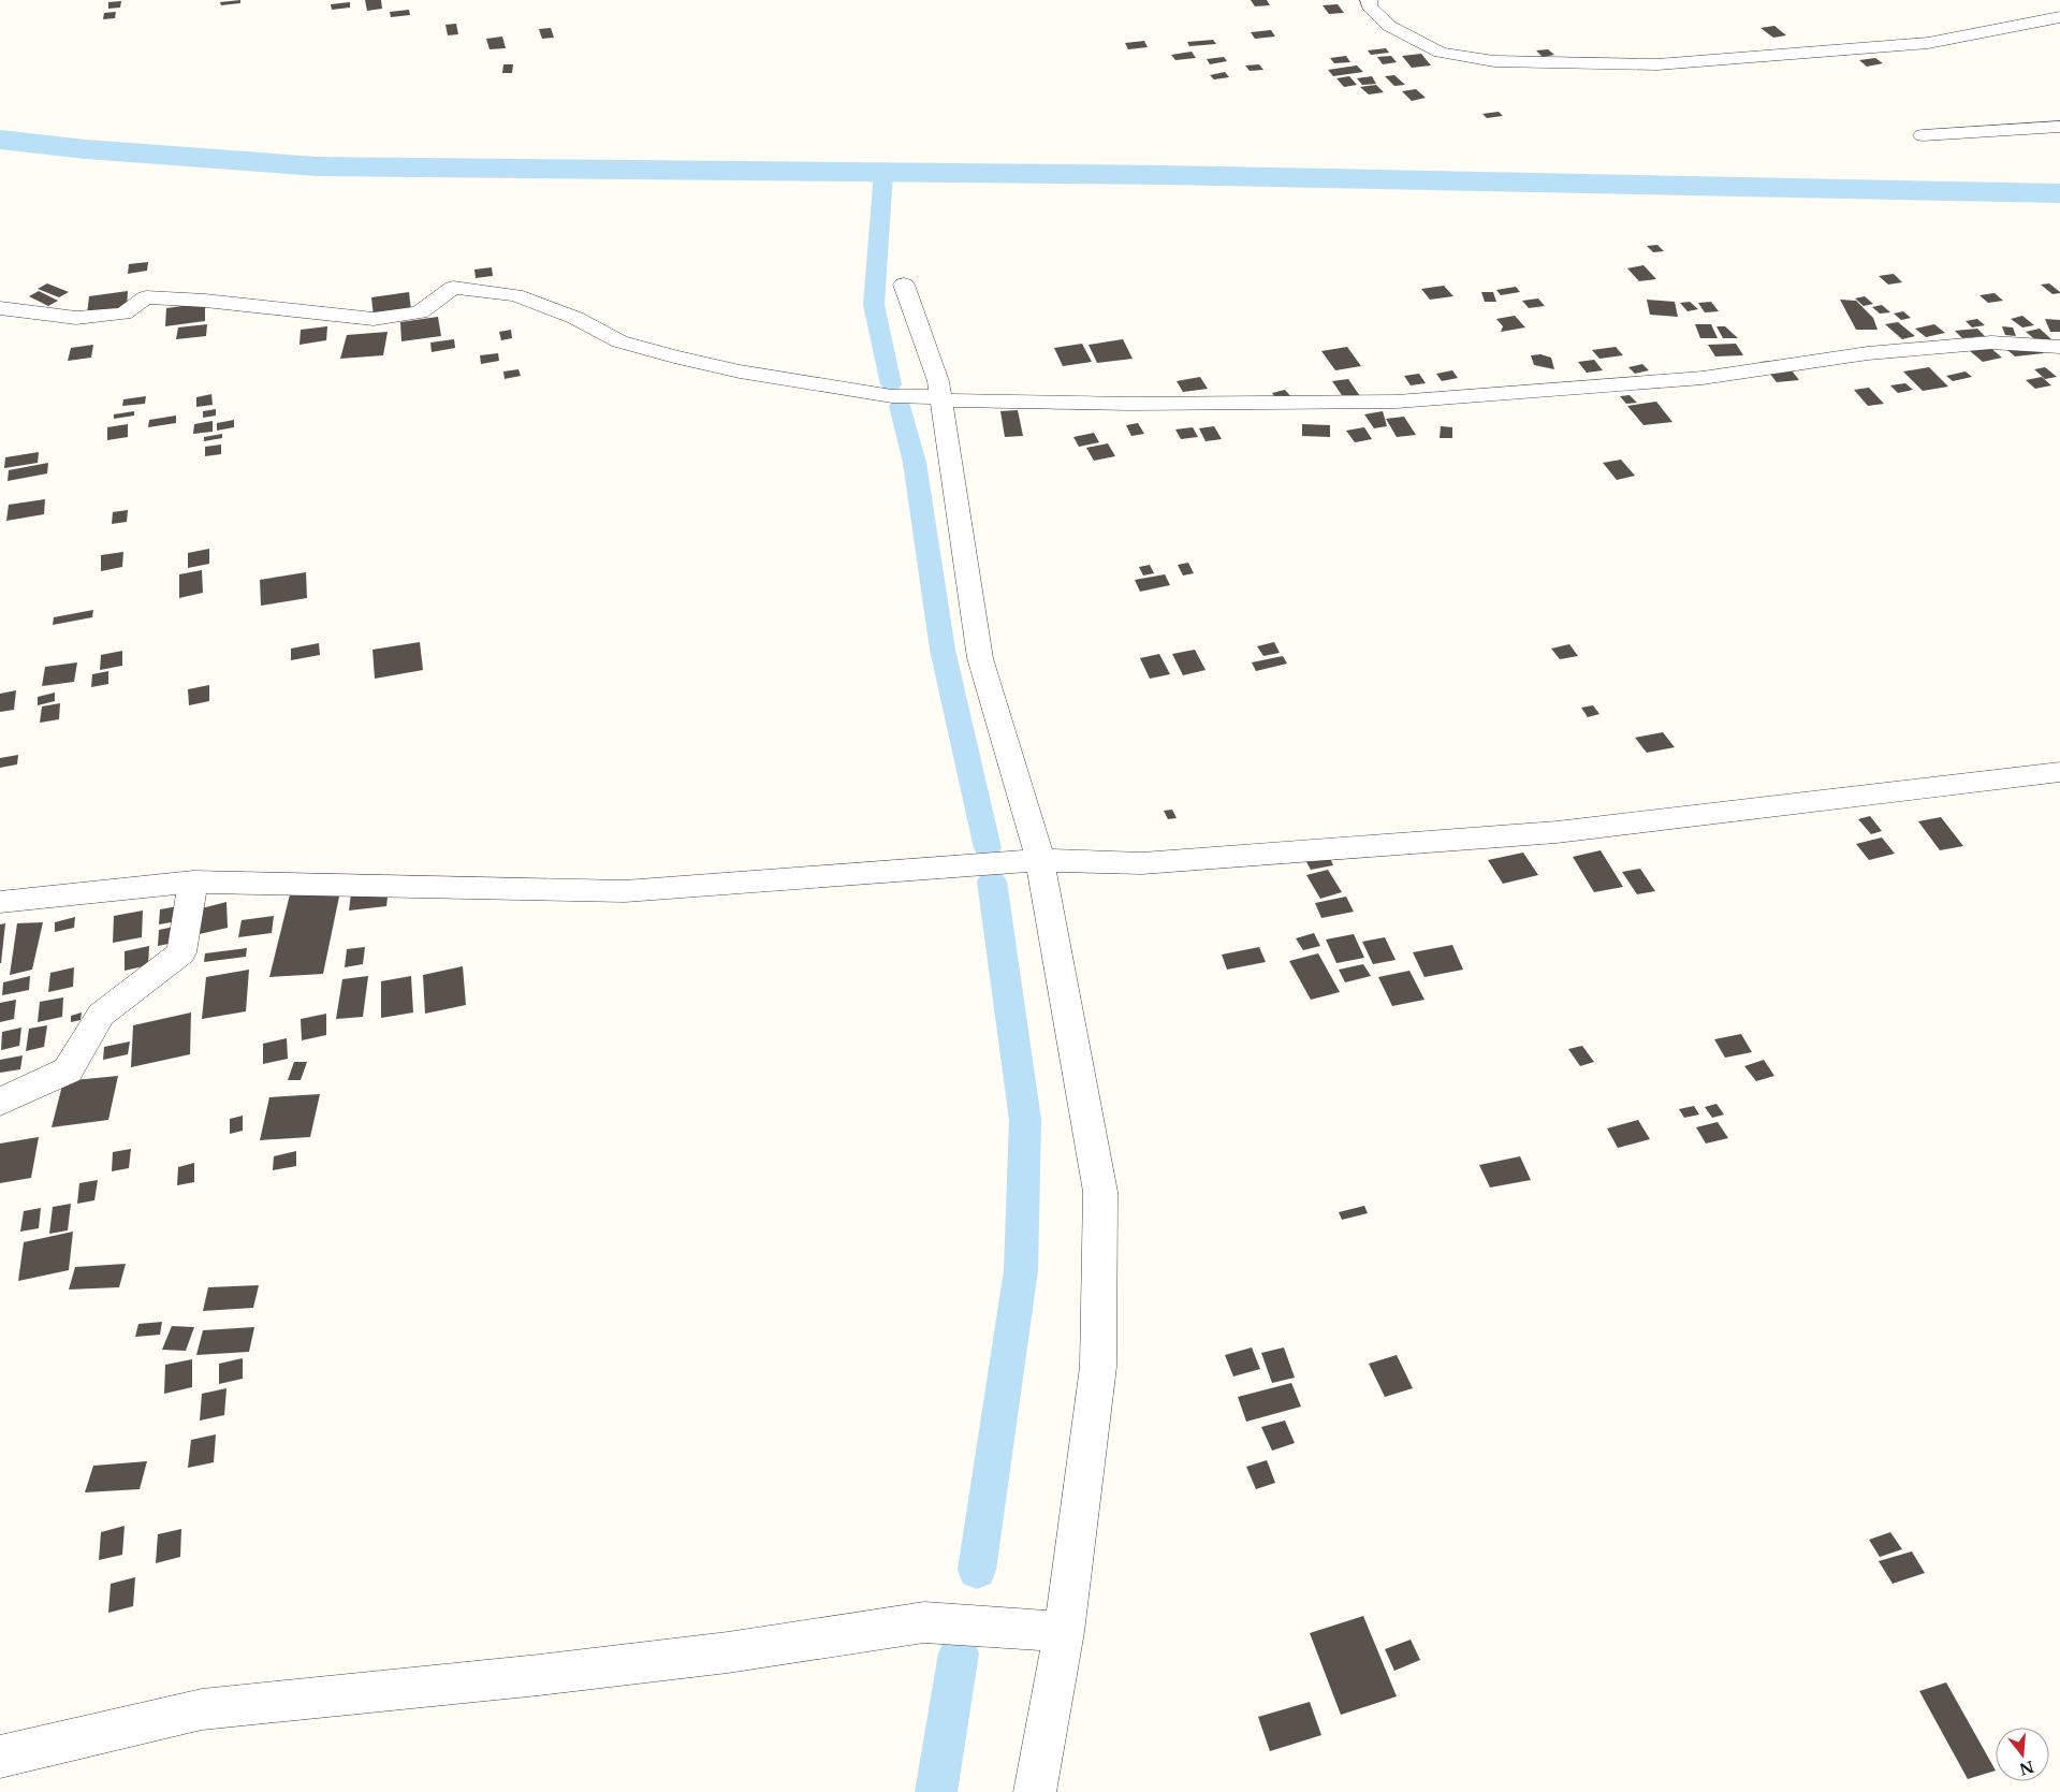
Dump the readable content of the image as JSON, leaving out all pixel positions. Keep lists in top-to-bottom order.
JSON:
{
  "north": "bottom"
}
